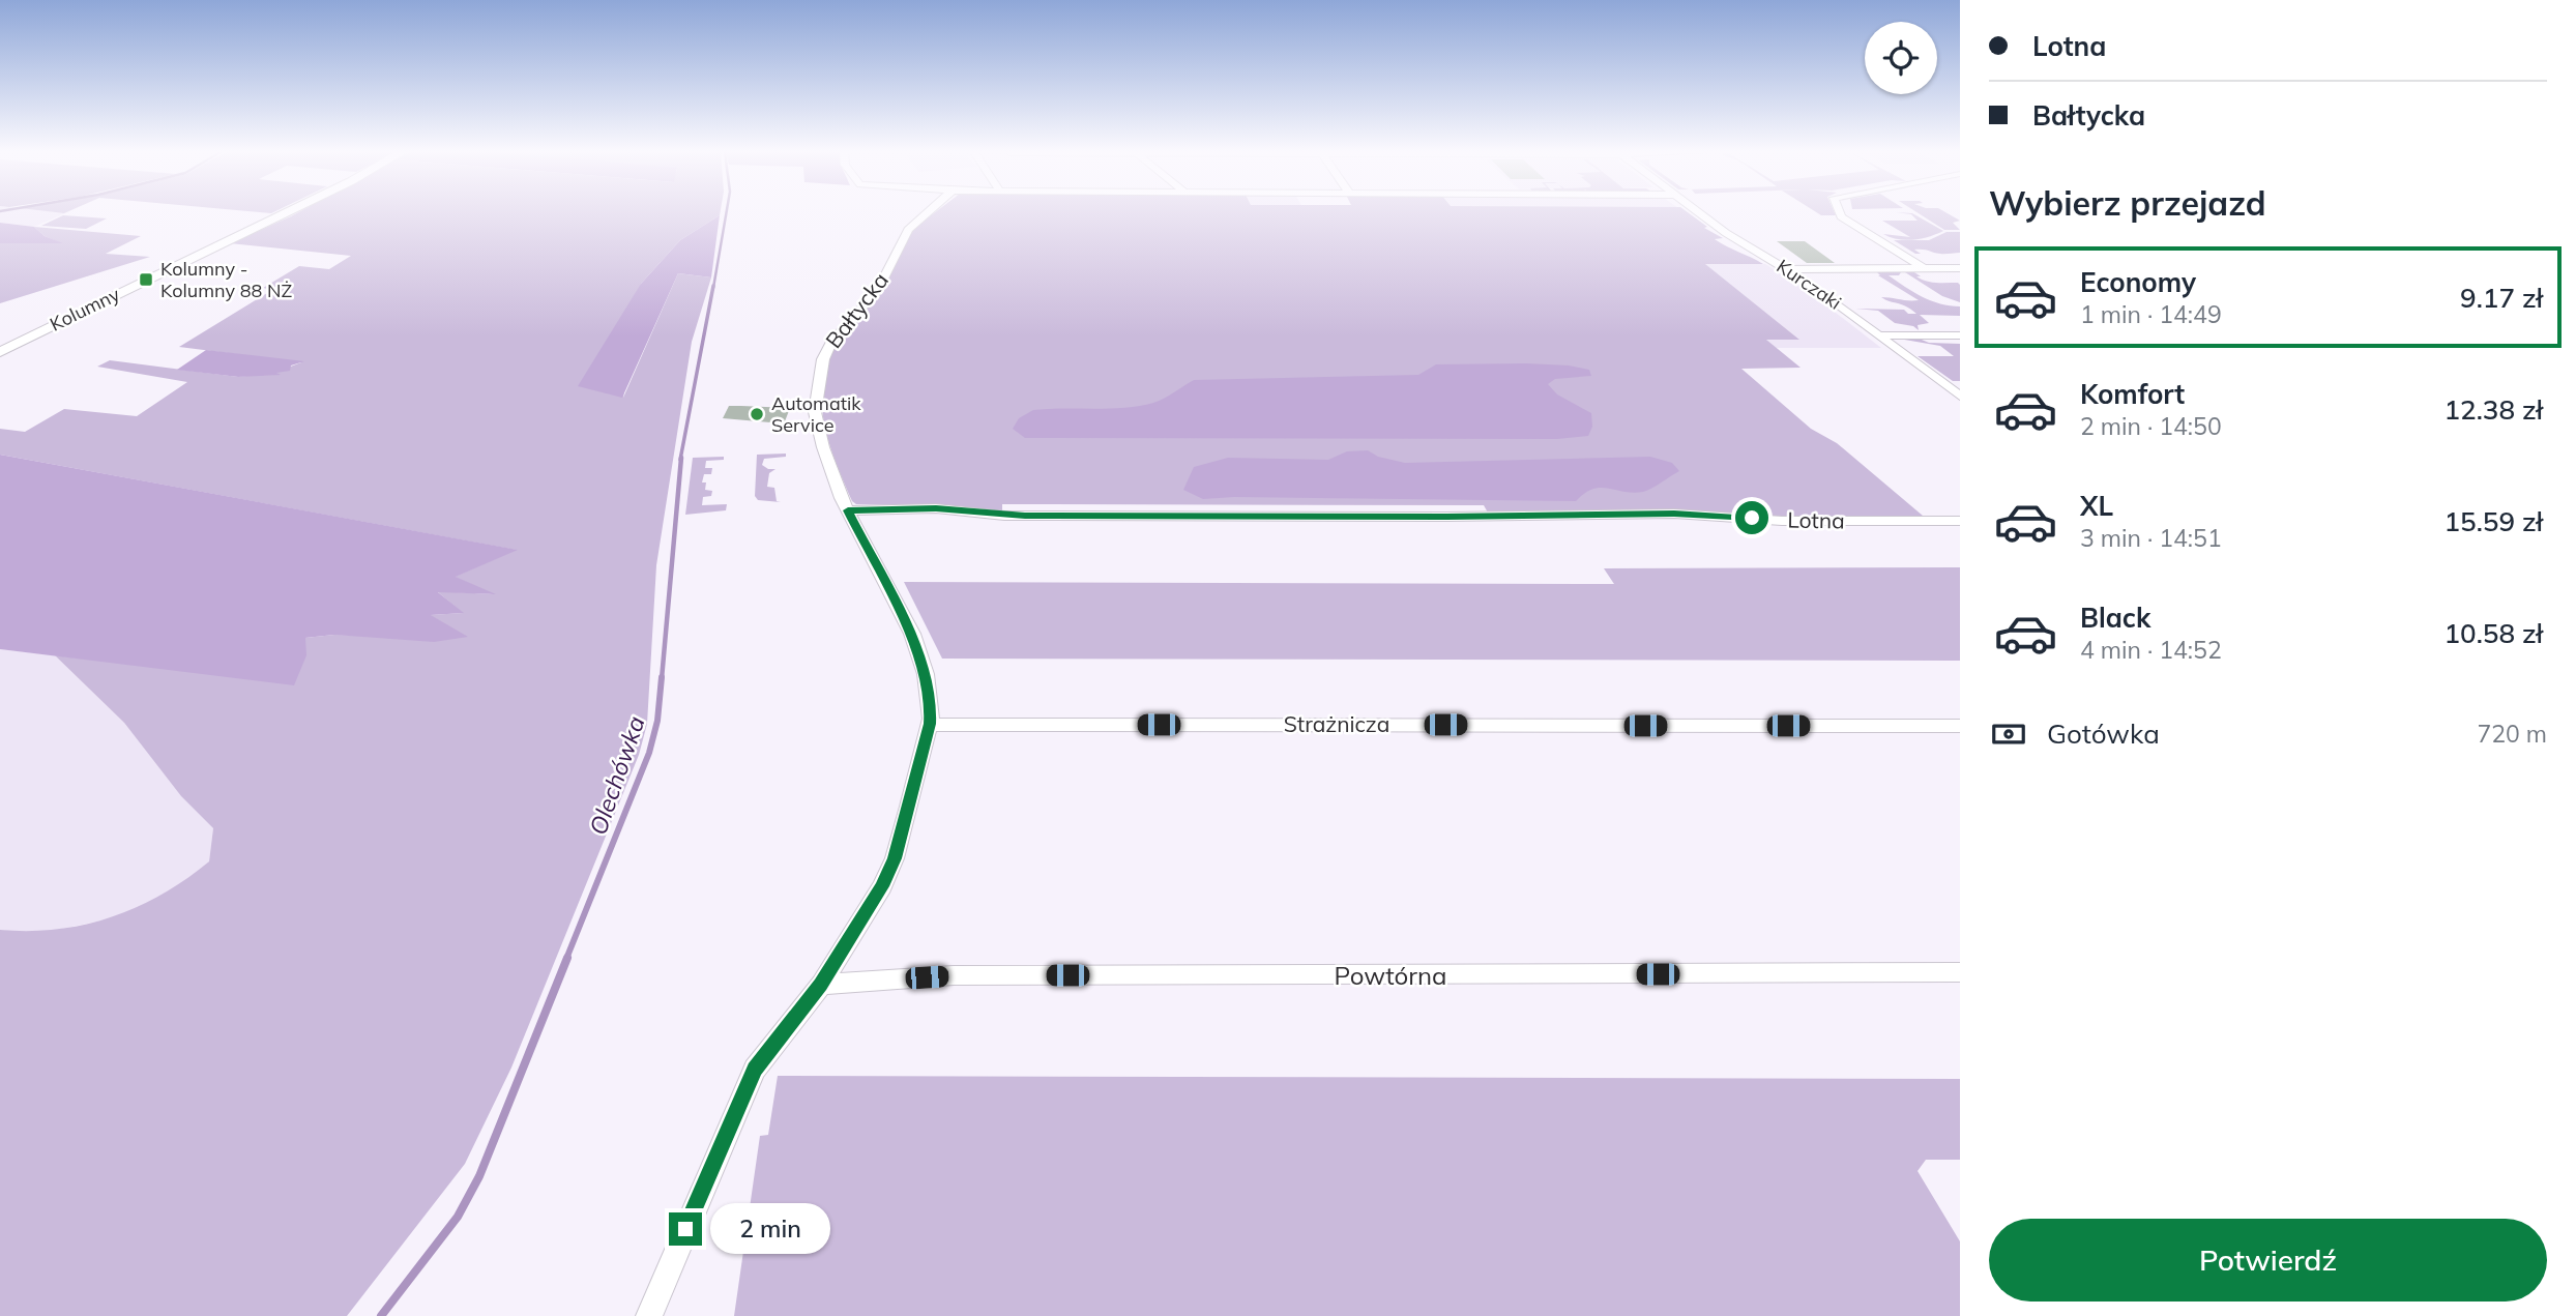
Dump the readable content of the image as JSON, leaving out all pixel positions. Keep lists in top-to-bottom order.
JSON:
{
  "streets": {
    "street": [
      "Kurczaki",
      "Kolumny",
      "Bałtycka",
      "Lotna",
      "Strażnicza",
      "Powtórna"
    ]
  },
  "crossings": [
    ["Bałtycka", "Lotna"],
    ["Bałtycka", "Strażnicza"],
    ["Bałtycka", "Powtórna"]
  ],
  "water": ["Olechówka"],
  "places": {
    "transit": ["Kolumny - Kolumny 88 NŻ"],
    "other": ["Automatik Service"]
  },
  "page": {
    "banner": ["Lotna", "Bałtycka"],
    "heading": "Wybierz przejazd",
    "list": [
      {
        "name": "Economy",
        "note": "1 min · 14:49",
        "value": "9.17 zł"
      },
      {
        "name": "Komfort",
        "note": "2 min · 14:50",
        "value": "12.38 zł"
      },
      {
        "name": "XL",
        "note": "3 min · 14:51",
        "value": "15.59 zł"
      },
      {
        "name": "Black",
        "note": "4 min · 14:52",
        "value": "10.58 zł"
      }
    ],
    "pay": ["Gotówka", "720 m"],
    "bubble": "2 min",
    "buttons": "Potwierdź"
  }
}
